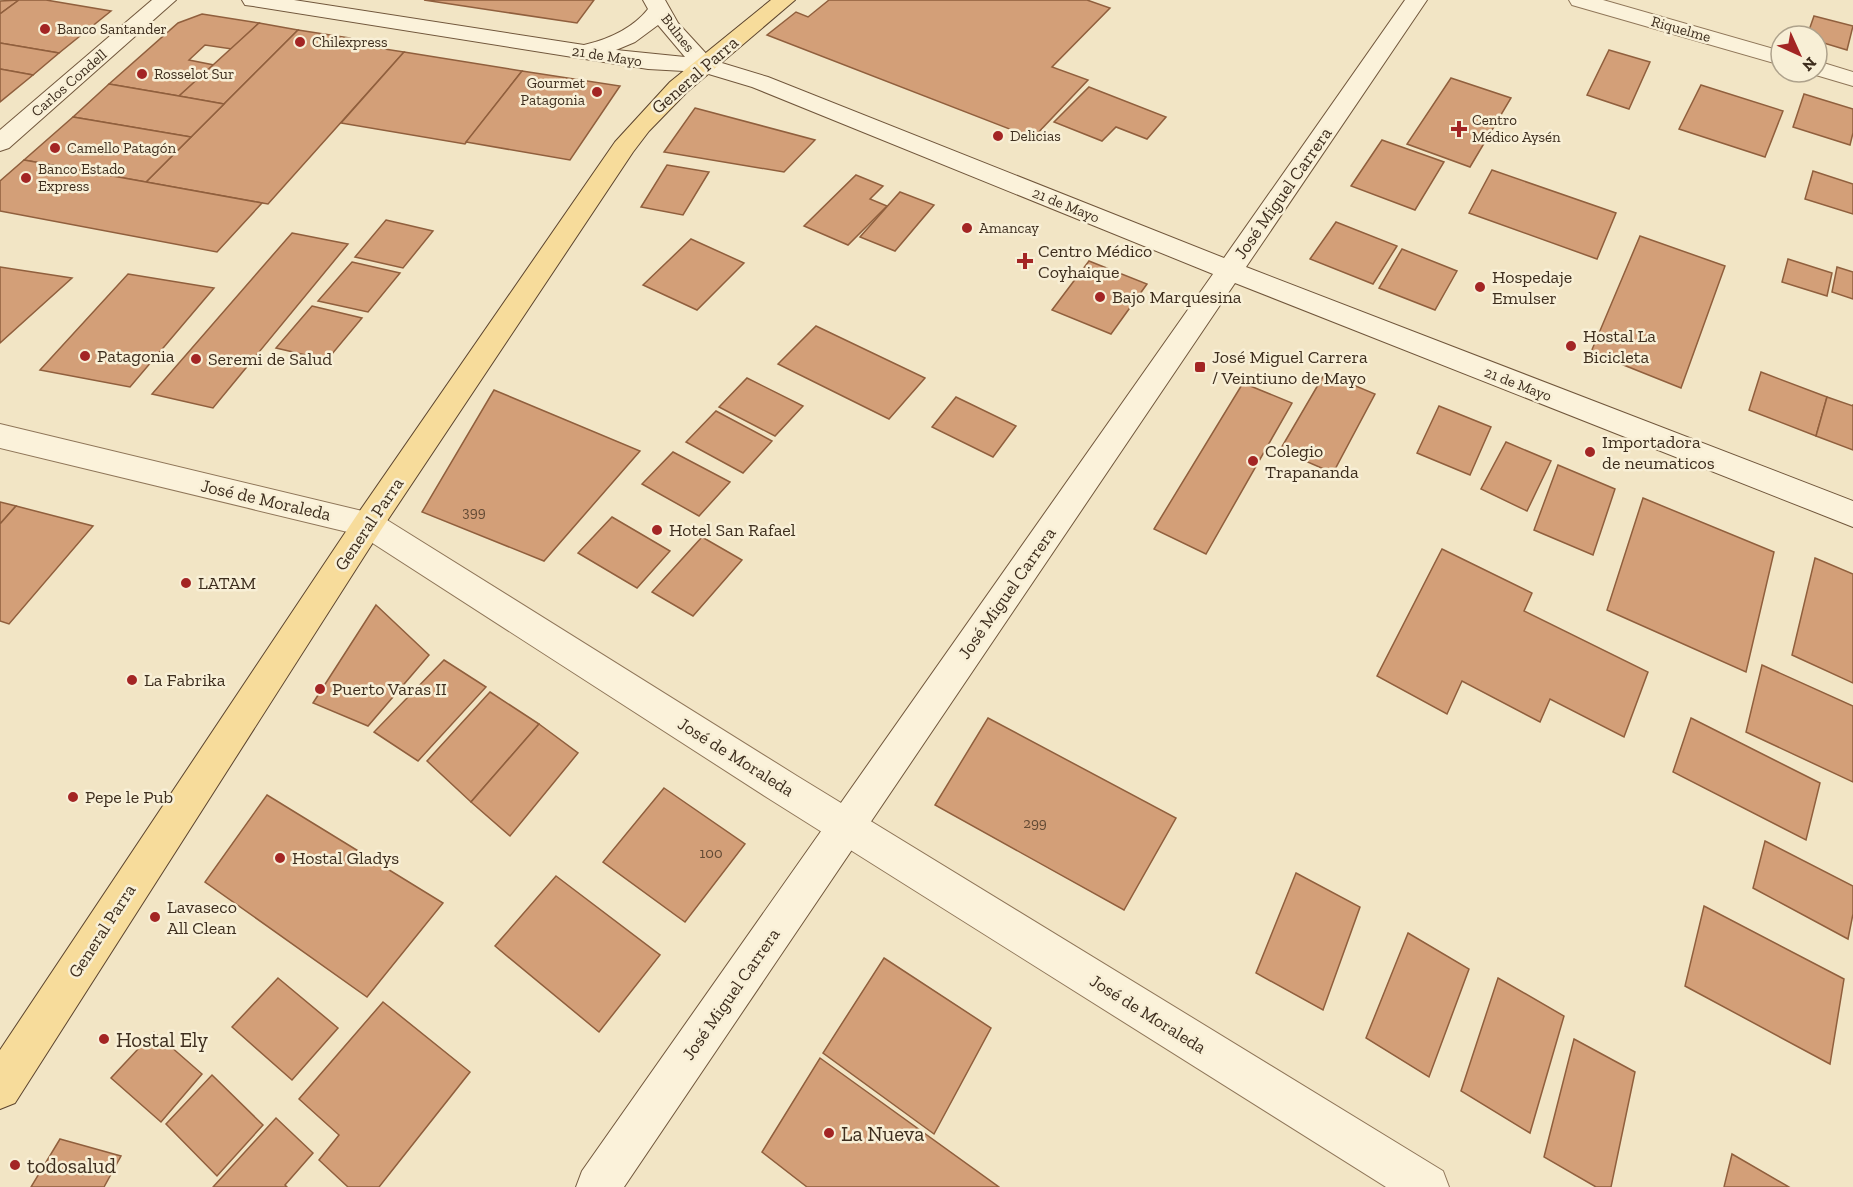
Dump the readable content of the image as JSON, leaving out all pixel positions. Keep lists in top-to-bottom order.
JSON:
{
  "streets": {
    "main road": ["General Parra"],
    "street": [
      "Riquelme",
      "Bulnes",
      "21 de Mayo",
      "Carlos Condell",
      "José Miguel Carrera",
      "José de Moraleda"
    ]
  },
  "crossings": [
    ["Bulnes", "21 de Mayo"],
    ["Bulnes", "General Parra"],
    ["21 de Mayo", "General Parra"],
    ["21 de Mayo", "José Miguel Carrera"],
    ["General Parra", "José de Moraleda"],
    ["José Miguel Carrera", "José de Moraleda"]
  ],
  "places": {
    "other": [
      "Banco Santander",
      "Chilexpress",
      "Rosselot Sur",
      "Gourmet Patagonia",
      "Delicias",
      "Camello Patagón",
      "Banco Estado Express",
      "Amancay",
      "Hospedaje Emulser",
      "Bajo Marquesina",
      "Hostal La Bicicleta",
      "Patagonia",
      "Seremi de Salud",
      "Importadora de neumaticos",
      "Colegio Trapananda",
      "Hotel San Rafael",
      "LATAM",
      "La Fabrika",
      "Puerto Varas II",
      "Pepe le Pub",
      "Hostal Gladys",
      "Lavaseco All Clean",
      "Hostal Ely",
      "La Nueva",
      "todosalud"
    ],
    "health": ["Centro Médico Aysén", "Centro Médico Coyhaique"],
    "transit": ["José Miguel Carrera / Veintiuno de Mayo"]
  },
  "house_numbers": ["399", "299", "100"],
  "north": "bottom right"
}
